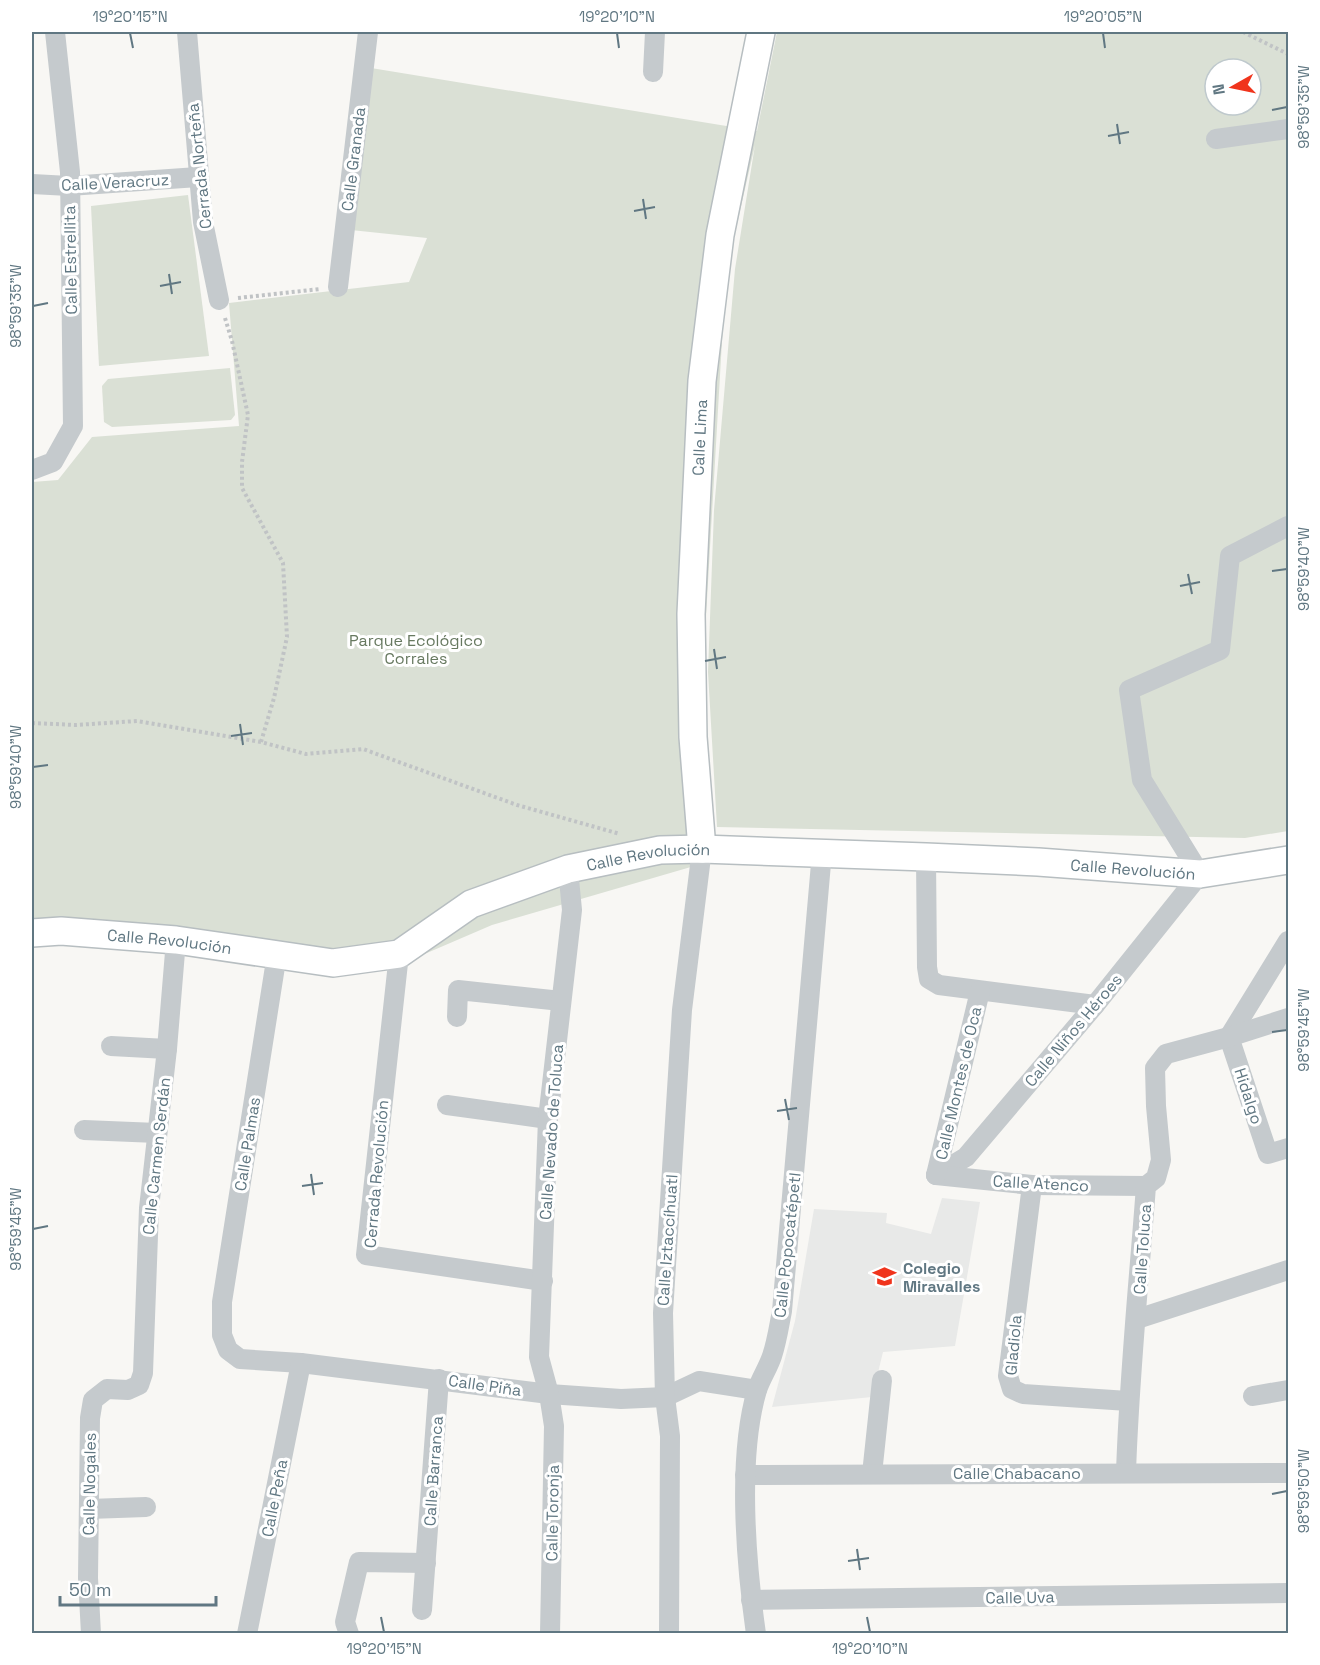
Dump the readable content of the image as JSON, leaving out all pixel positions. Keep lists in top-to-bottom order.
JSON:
{
  "streets": {
    "street": [
      "Calle Granada",
      "Cerrada Norteña",
      "Calle Veracruz",
      "Calle Estrellita",
      "Calle Lima",
      "Calle Revolución",
      "Calle Niños Héroes",
      "Calle Montes de Oca",
      "Hidalgo",
      "Calle Nevado de Toluca",
      "Calle Palmas",
      "Calle Carmen Serdán",
      "Cerrada Revolución",
      "Calle Atenco",
      "Calle Iztaccíhuatl",
      "Calle Popocatépetl",
      "Calle Toluca",
      "Gladiola",
      "Calle Piña",
      "Calle Barranca",
      "Calle Chabacano",
      "Calle Nogales",
      "Calle Peña",
      "Calle Toronja",
      "Calle Uva"
    ]
  },
  "crossings": [
    ["Cerrada Norteña", "Calle Veracruz"],
    ["Calle Veracruz", "Calle Estrellita"],
    ["Calle Lima", "Calle Revolución"],
    ["Calle Lima", "Calle Iztaccíhuatl"],
    ["Calle Revolución", "Calle Niños Héroes"],
    ["Calle Revolución", "Calle Nevado de Toluca"],
    ["Calle Revolución", "Calle Palmas"],
    ["Calle Revolución", "Calle Carmen Serdán"],
    ["Calle Revolución", "Cerrada Revolución"],
    ["Calle Revolución", "Calle Iztaccíhuatl"],
    ["Calle Revolución", "Calle Popocatépetl"],
    ["Calle Niños Héroes", "Calle Montes de Oca"],
    ["Calle Niños Héroes", "Calle Atenco"],
    ["Calle Montes de Oca", "Calle Atenco"],
    ["Hidalgo", "Calle Toluca"],
    ["Calle Nevado de Toluca", "Cerrada Revolución"],
    ["Calle Nevado de Toluca", "Calle Piña"],
    ["Calle Nevado de Toluca", "Calle Toronja"],
    ["Calle Palmas", "Calle Piña"],
    ["Calle Carmen Serdán", "Calle Nogales"],
    ["Calle Atenco", "Calle Toluca"],
    ["Calle Atenco", "Gladiola"],
    ["Calle Iztaccíhuatl", "Calle Piña"],
    ["Calle Popocatépetl", "Calle Piña"],
    ["Calle Popocatépetl", "Calle Chabacano"],
    ["Calle Popocatépetl", "Calle Uva"],
    ["Calle Toluca", "Gladiola"],
    ["Calle Toluca", "Calle Chabacano"],
    ["Calle Piña", "Calle Barranca"],
    ["Calle Piña", "Calle Peña"],
    ["Calle Piña", "Calle Toronja"]
  ],
  "parks": ["Parque Ecológico Corrales"],
  "places": {
    "school or university": ["Colegio Miravalles"]
  },
  "scale_bar": "50 m",
  "north": "left",
  "coordinates": [
    "19°20'15\"N",
    "19°20'10\"N",
    "19°20'05\"N",
    "98°59'35\"W",
    "98°59'40\"W",
    "98°59'45\"W",
    "98°59'50\"W"
  ]
}
